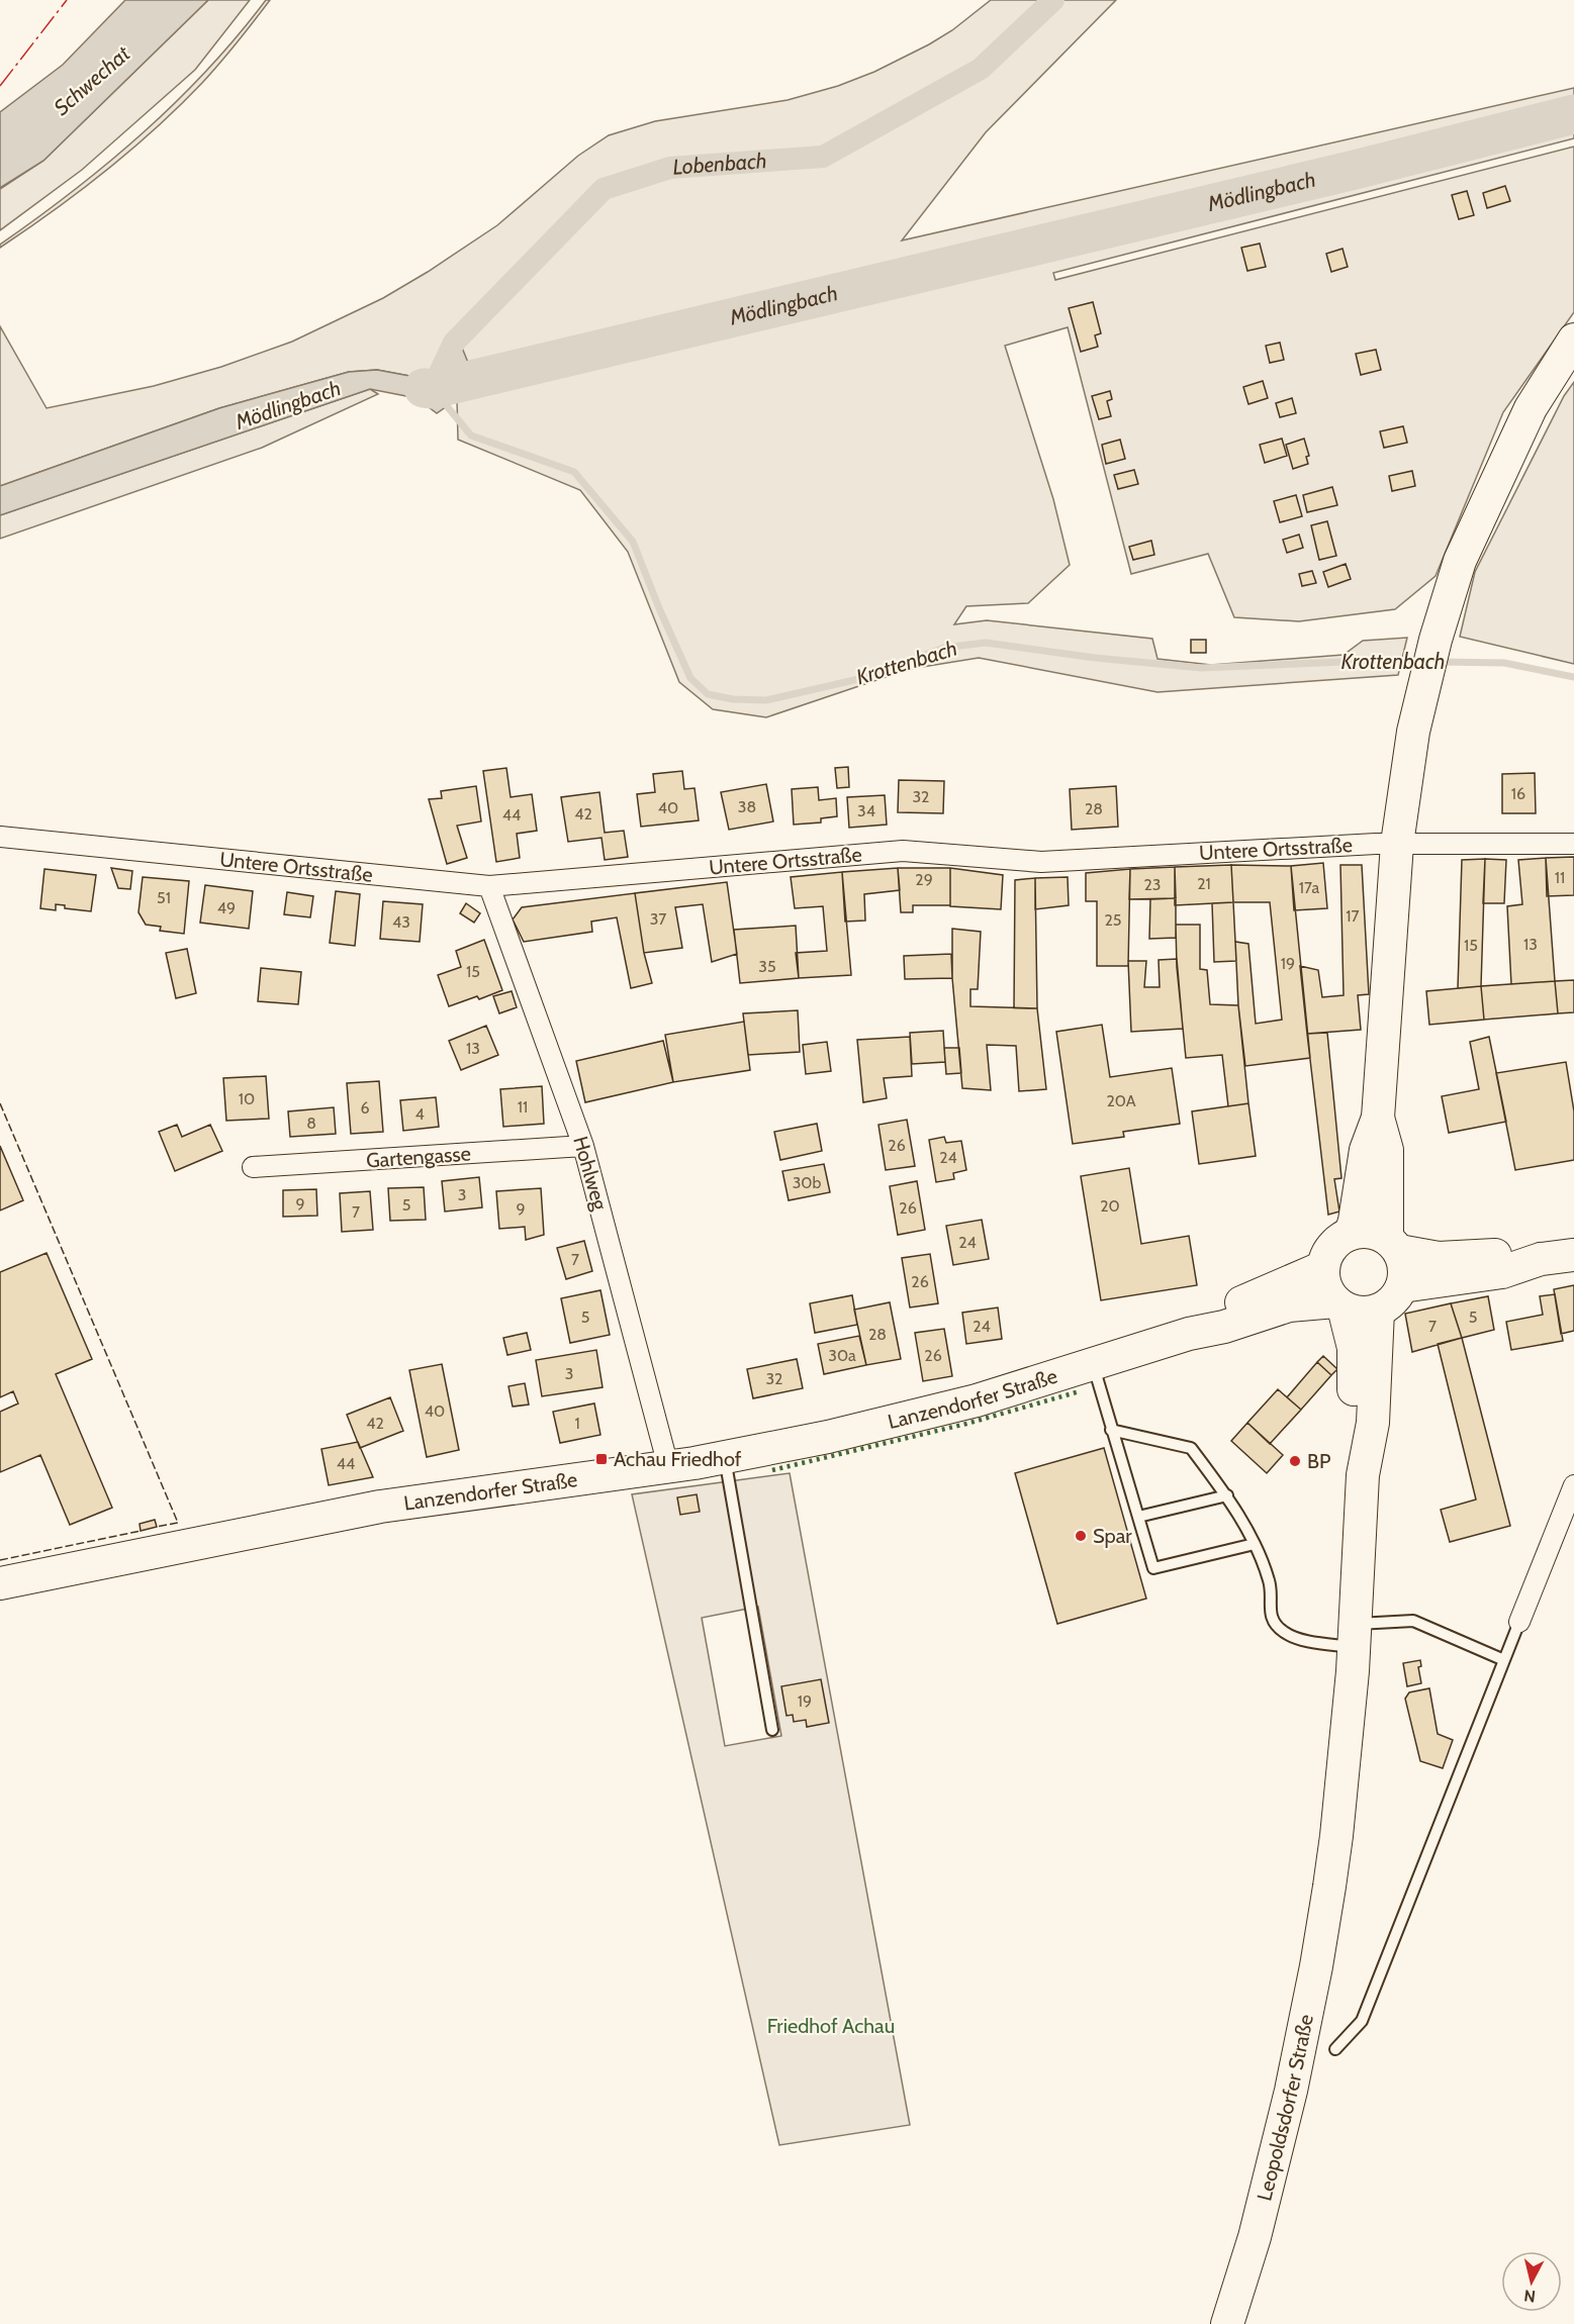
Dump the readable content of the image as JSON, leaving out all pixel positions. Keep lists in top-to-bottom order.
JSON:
{
  "streets": {
    "main road": ["Lanzendorfer Straße", "Leopoldsdorfer Straße"],
    "street": ["Untere Ortsstraße", "Gartengasse", "Hohlweg"]
  },
  "crossings": [
    ["Untere Ortsstraße", "Hohlweg"],
    ["Gartengasse", "Hohlweg"],
    ["Hohlweg", "Lanzendorfer Straße"]
  ],
  "water": [
    "Schwechat",
    "Lobenbach",
    "Mödlingbach",
    "Krottenbach"
  ],
  "parks": ["Friedhof Achau"],
  "places": {
    "transit": ["Achau Friedhof"],
    "other": ["BP", "Spar"]
  },
  "house_numbers": [
    "16",
    "32",
    "38",
    "40",
    "28",
    "34",
    "42",
    "44",
    "11",
    "29",
    "21",
    "23",
    "17a",
    "51",
    "49",
    "17",
    "37",
    "25",
    "43",
    "13",
    "15",
    "19",
    "35",
    "15",
    "13",
    "10",
    "20A",
    "11",
    "6",
    "4",
    "8",
    "26",
    "24",
    "30b",
    "3",
    "9",
    "5",
    "20",
    "26",
    "9",
    "7",
    "24",
    "7",
    "26",
    "5",
    "5",
    "24",
    "7",
    "28",
    "30a",
    "26",
    "3",
    "32",
    "40",
    "42",
    "1",
    "44",
    "19"
  ],
  "north": "bottom"
}
